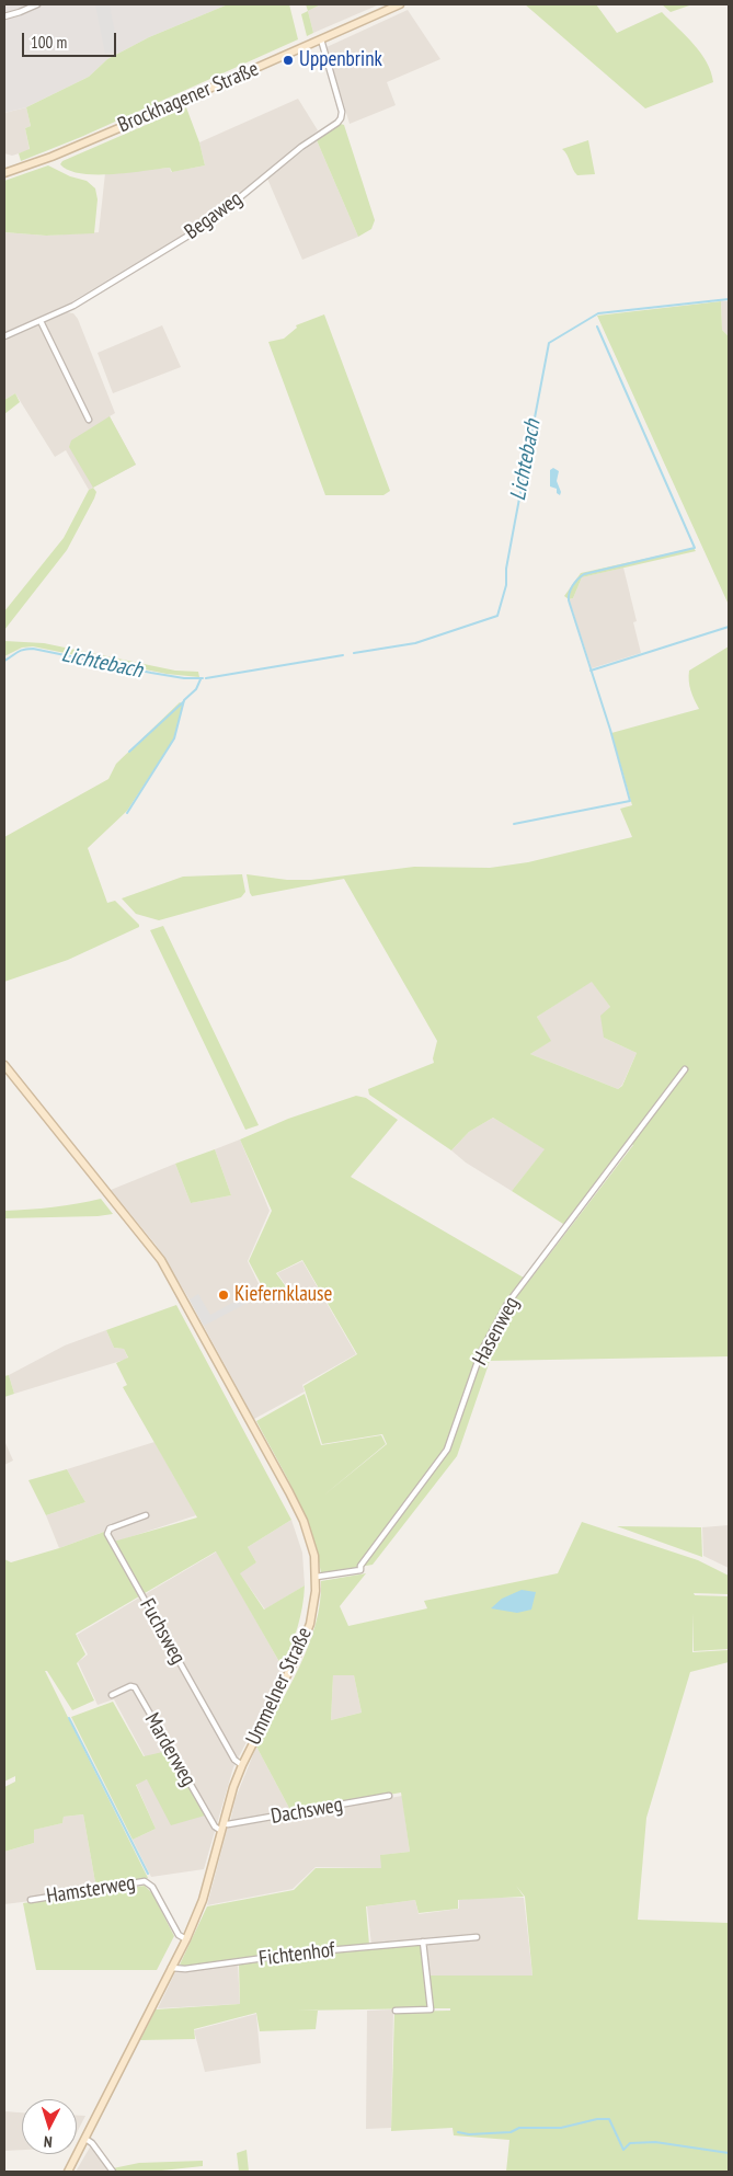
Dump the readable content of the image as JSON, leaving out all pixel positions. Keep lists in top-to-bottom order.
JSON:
{
  "streets": {
    "main road": ["Brockhagener Straße", "Ummelner Straße"],
    "street": [
      "Begaweg",
      "Hasenweg",
      "Fuchsweg",
      "Marderweg",
      "Dachsweg",
      "Hamsterweg",
      "Fichtenhof"
    ]
  },
  "crossings": [
    ["Brockhagener Straße", "Begaweg"],
    ["Hasenweg", "Ummelner Straße"],
    ["Fuchsweg", "Ummelner Straße"],
    ["Ummelner Straße", "Marderweg"],
    ["Ummelner Straße", "Dachsweg"],
    ["Ummelner Straße", "Hamsterweg"],
    ["Ummelner Straße", "Fichtenhof"],
    ["Marderweg", "Dachsweg"]
  ],
  "water": ["Lichtebach"],
  "places": ["Uppenbrink", "Kiefernklause"],
  "scale_bar": "100 m",
  "north": "bottom"
}
